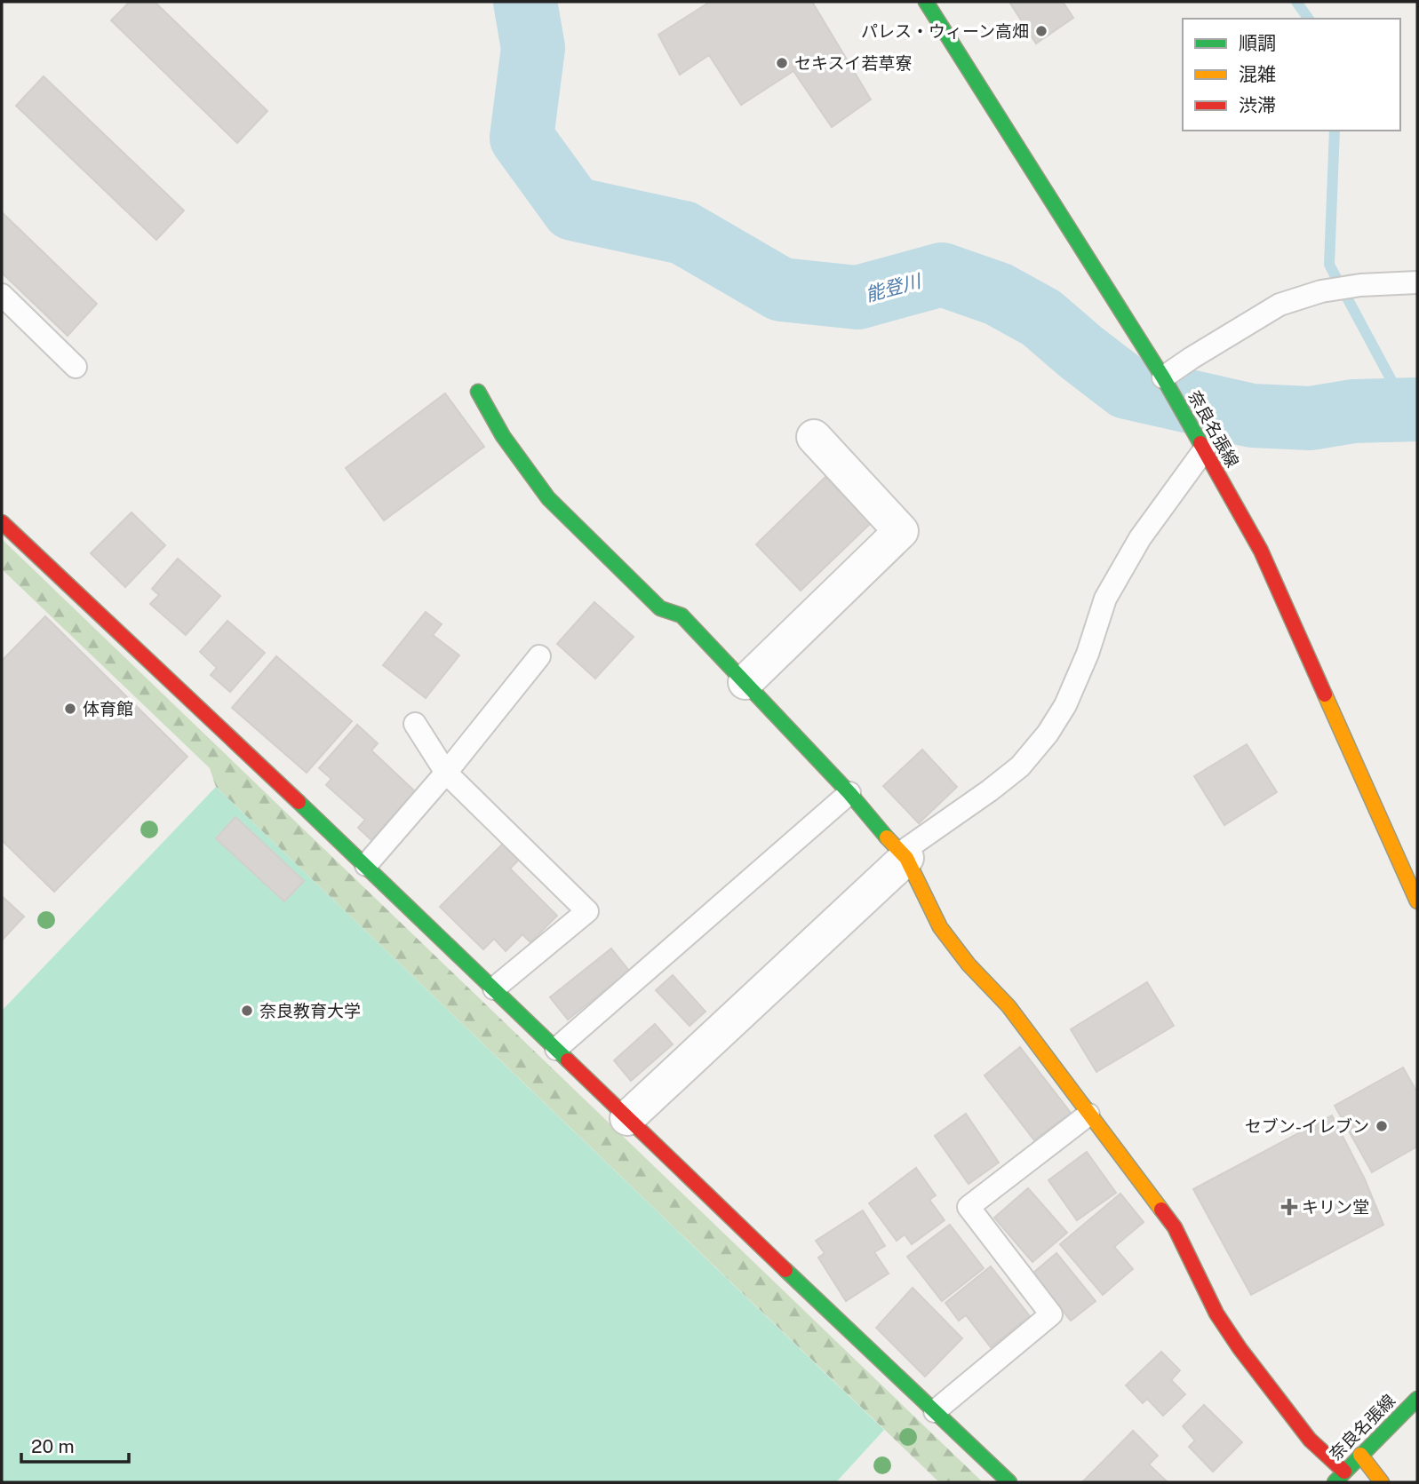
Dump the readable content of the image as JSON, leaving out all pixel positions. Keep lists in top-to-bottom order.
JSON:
{
  "streets": {
    "street": ["奈良名張線"]
  },
  "water": ["能登川"],
  "places": {
    "other": [
      "パレス・ウィーン高畑",
      "セキスイ若草寮",
      "体育館",
      "奈良教育大学",
      "セブン-イレブン"
    ],
    "health": ["キリン堂"]
  },
  "legend": ["順調", "混雑", "渋滞"],
  "scale_bar": "20 m"
}
